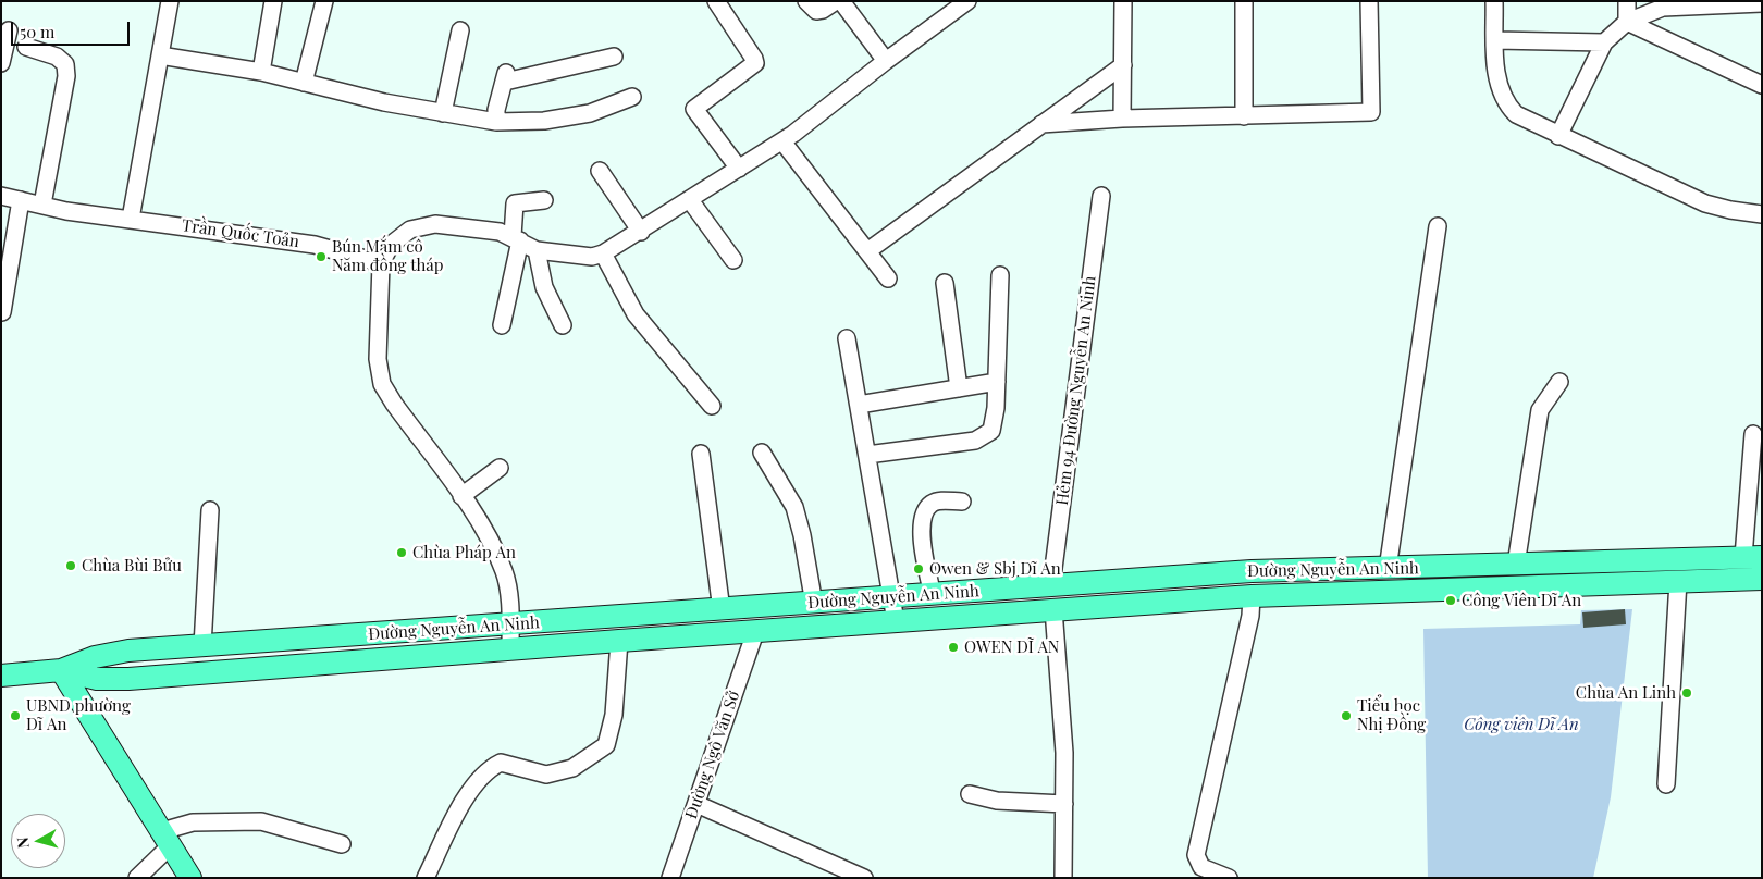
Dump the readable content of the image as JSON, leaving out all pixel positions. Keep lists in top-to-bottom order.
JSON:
{
  "streets": {
    "main road": ["Đường Nguyễn An Ninh"],
    "street": ["Trần Quốc Toản", "Hẻm 94 Đường Nguyễn An Ninh", "Đường Ngô Văn Sở"]
  },
  "crossings": [
    ["Hẻm 94 Đường Nguyễn An Ninh", "Đường Nguyễn An Ninh"],
    ["Đường Nguyễn An Ninh", "Đường Ngô Văn Sở"]
  ],
  "parks": ["Công viên Dĩ An"],
  "places": [
    "Bún Mắm cô Năm đồng tháp",
    "Chùa Pháp An",
    "Chùa Bùi Bửu",
    "Owen & Sbj Dĩ An",
    "Công Viên Dĩ An",
    "OWEN DĨ AN",
    "Chùa An Linh",
    "UBND phường Dĩ An",
    "Tiểu học Nhị Đồng"
  ],
  "scale_bar": "50 m",
  "north": "left"
}
